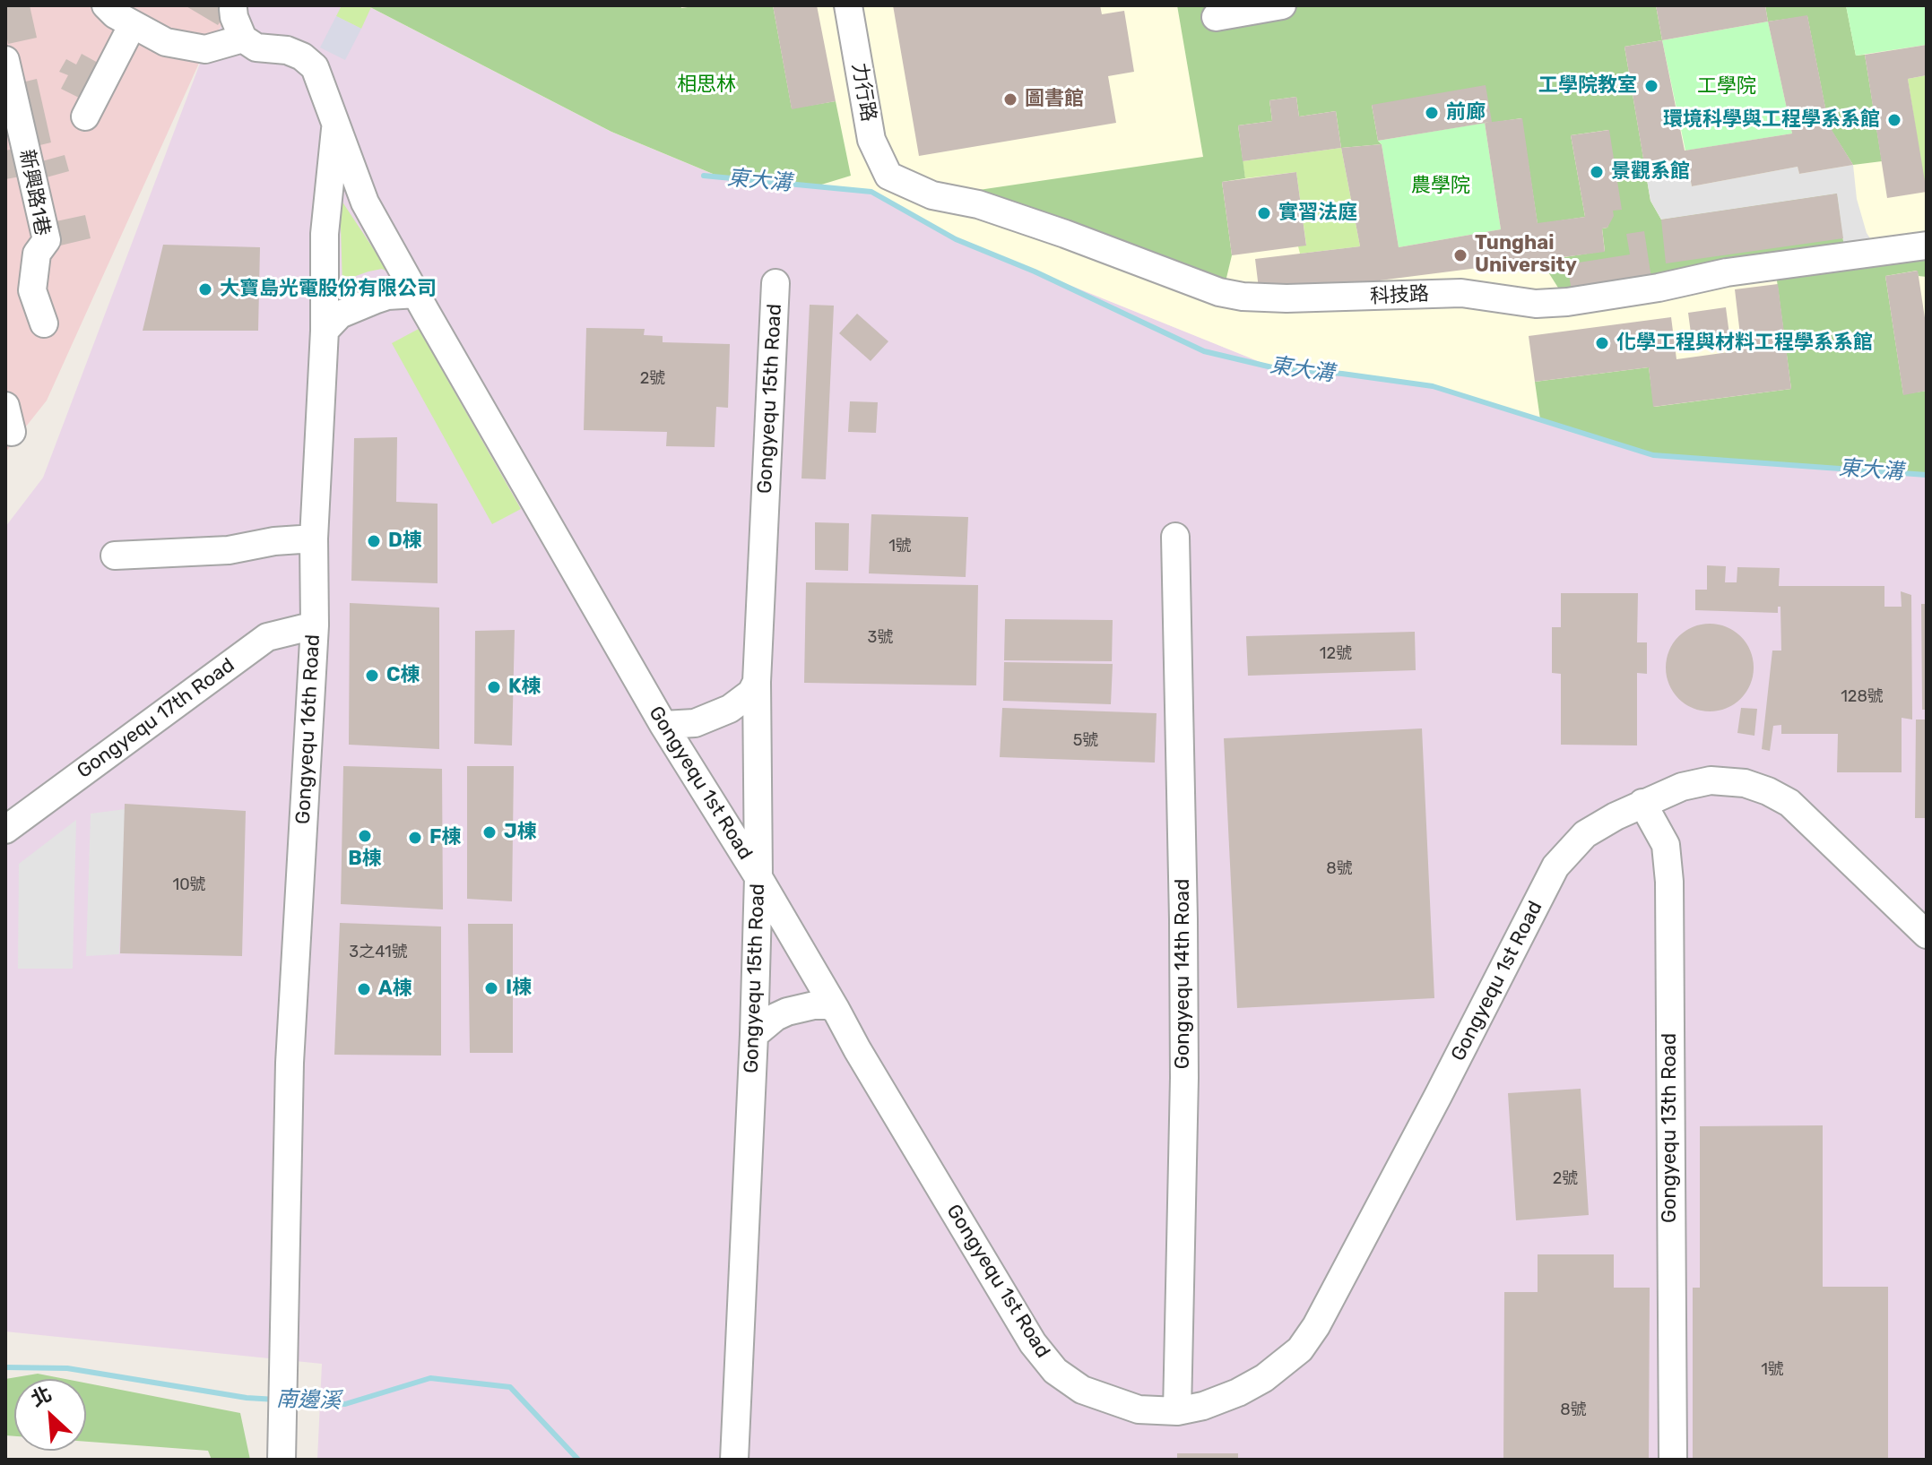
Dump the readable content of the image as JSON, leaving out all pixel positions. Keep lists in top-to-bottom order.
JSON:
{
  "streets": {
    "street": [
      "力行路",
      "新興路1巷",
      "科技路",
      "Gongyequ 15th Road",
      "Gongyequ 17th Road",
      "Gongyequ 16th Road",
      "Gongyequ 1st Road",
      "Gongyequ 14th Road",
      "Gongyequ 13th Road"
    ]
  },
  "crossings": [
    ["力行路", "科技路"],
    ["Gongyequ 15th Road", "Gongyequ 1st Road"],
    ["Gongyequ 17th Road", "Gongyequ 16th Road"],
    ["Gongyequ 16th Road", "Gongyequ 1st Road"],
    ["Gongyequ 1st Road", "Gongyequ 14th Road"],
    ["Gongyequ 1st Road", "Gongyequ 13th Road"]
  ],
  "water": ["東大溝", "南邊溪"],
  "parks": ["相思林", "工學院", "農學院"],
  "places": [
    "工學院教室",
    "圖書館",
    "前廊",
    "環境科學與工程學系系館",
    "景觀系館",
    "實習法庭",
    "Tunghai University",
    "大寶島光電股份有限公司",
    "化學工程與材料工程學系系館",
    "D棟",
    "C棟",
    "K棟",
    "J棟",
    "B棟",
    "F棟",
    "I棟",
    "A棟"
  ],
  "house_numbers": [
    "2號",
    "1號",
    "3號",
    "12號",
    "128號",
    "5號",
    "8號",
    "10號",
    "3之41號",
    "2號",
    "1號",
    "8號"
  ],
  "north": "top left"
}
